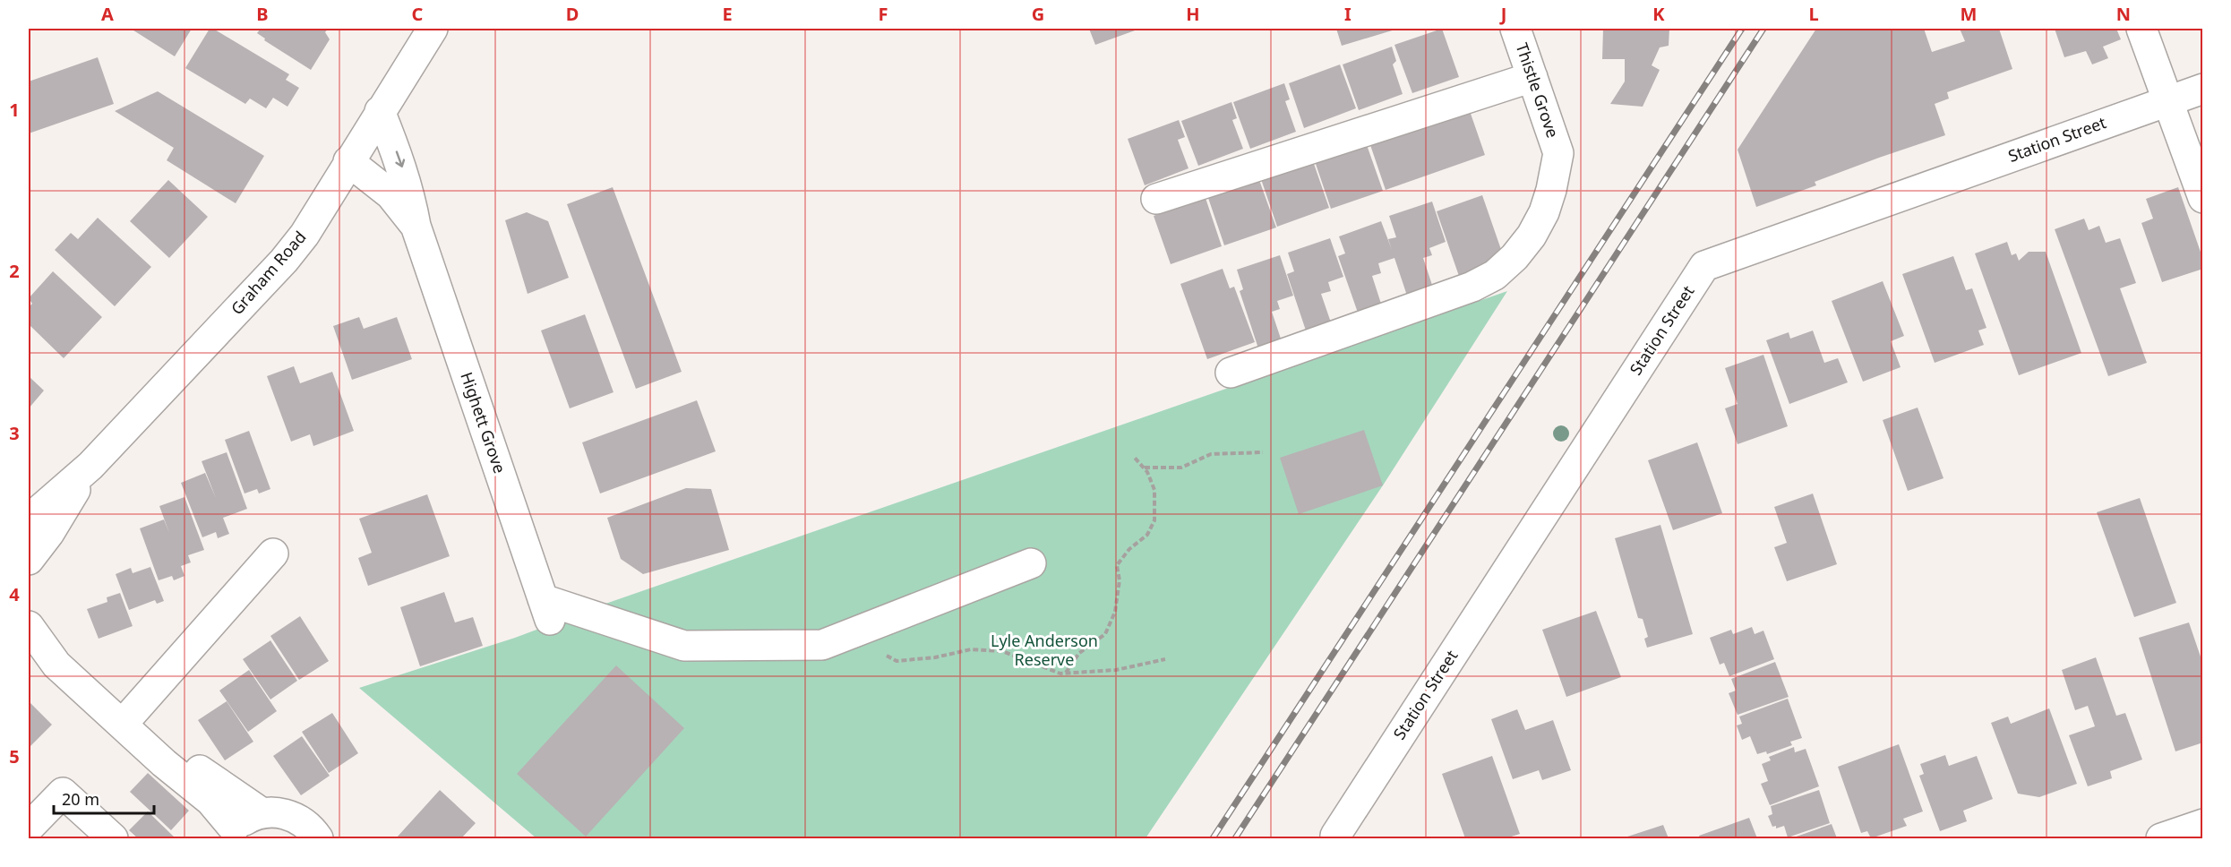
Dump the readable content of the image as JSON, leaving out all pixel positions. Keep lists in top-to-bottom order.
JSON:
{
  "streets": {
    "street": [
      "Thistle Grove",
      "Station Street",
      "Graham Road",
      "Highett Grove"
    ]
  },
  "crossings": [
    ["Graham Road", "Highett Grove"]
  ],
  "parks": ["Lyle Anderson Reserve"],
  "scale_bar": "20 m",
  "grid": {
    "columns": [
      "A",
      "B",
      "C",
      "D",
      "E",
      "F",
      "G",
      "H",
      "I",
      "J",
      "K",
      "L",
      "M",
      "N"
    ],
    "rows": [
      "1",
      "2",
      "3",
      "4",
      "5"
    ]
  }
}
